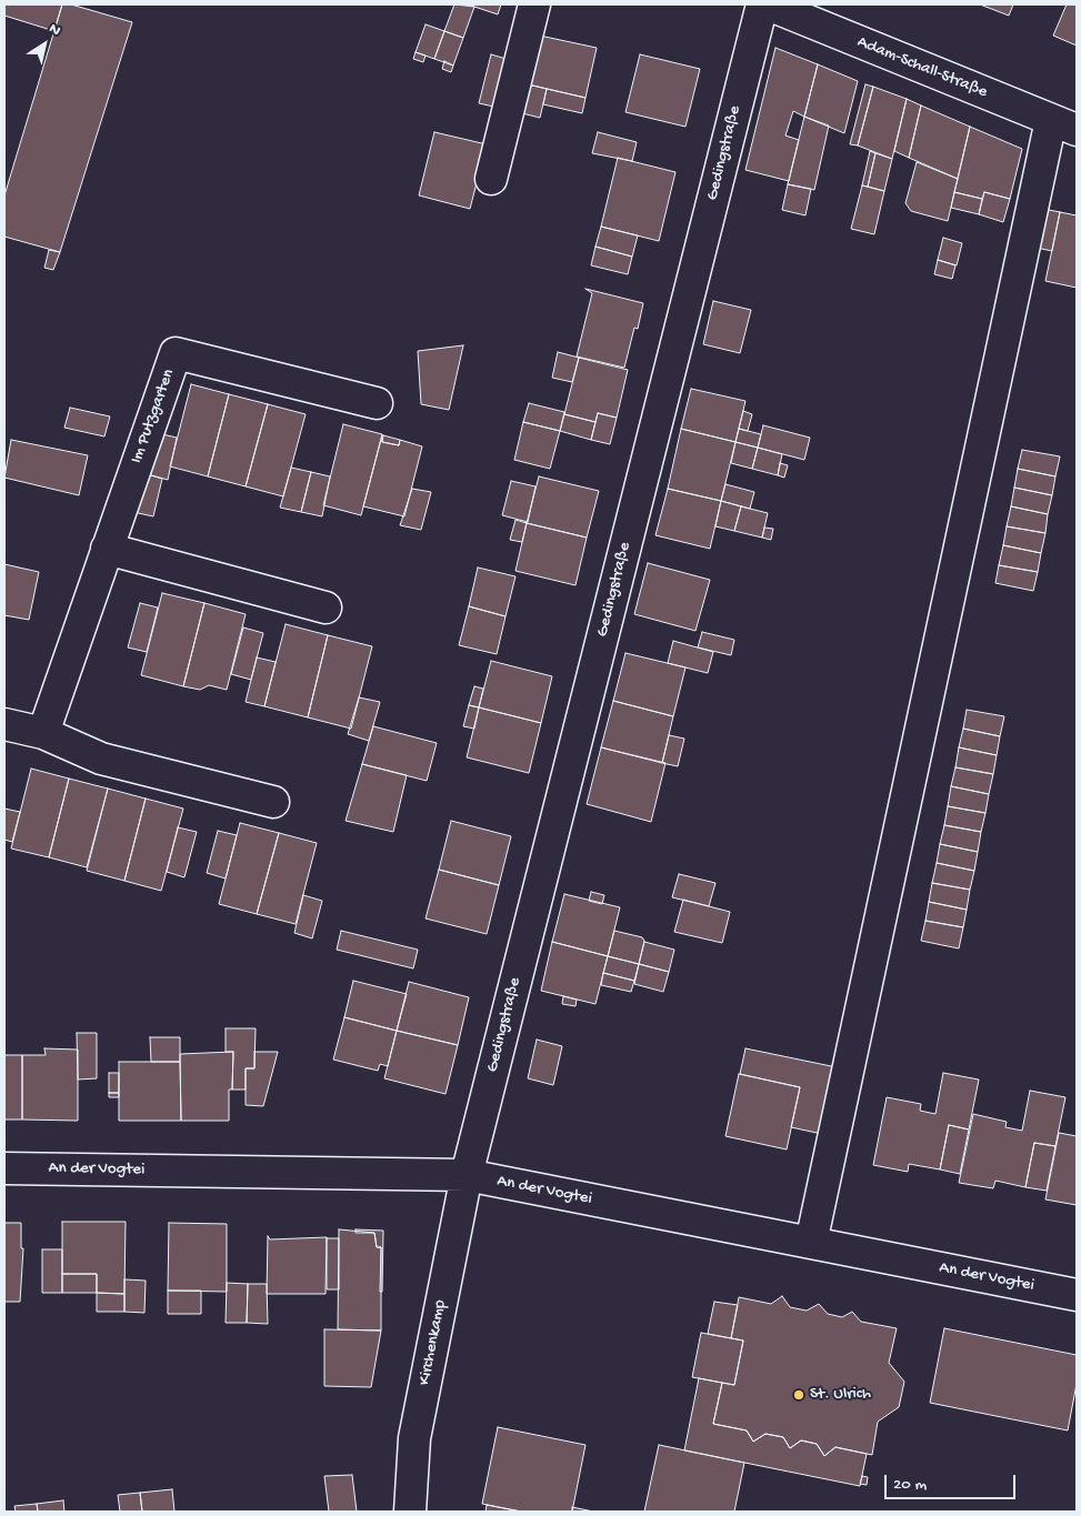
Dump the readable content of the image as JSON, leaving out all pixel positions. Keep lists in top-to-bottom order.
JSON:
{
  "streets": {
    "street": [
      "Adam-Schall-Straße",
      "Gedingstraße",
      "Im Putzgarten",
      "An der Vogtei",
      "Kirchenkamp"
    ]
  },
  "crossings": [
    ["Gedingstraße", "An der Vogtei"],
    ["Gedingstraße", "Kirchenkamp"],
    ["An der Vogtei", "Kirchenkamp"]
  ],
  "places": ["St. Ulrich"],
  "scale_bar": "20 m",
  "north": "top right"
}
